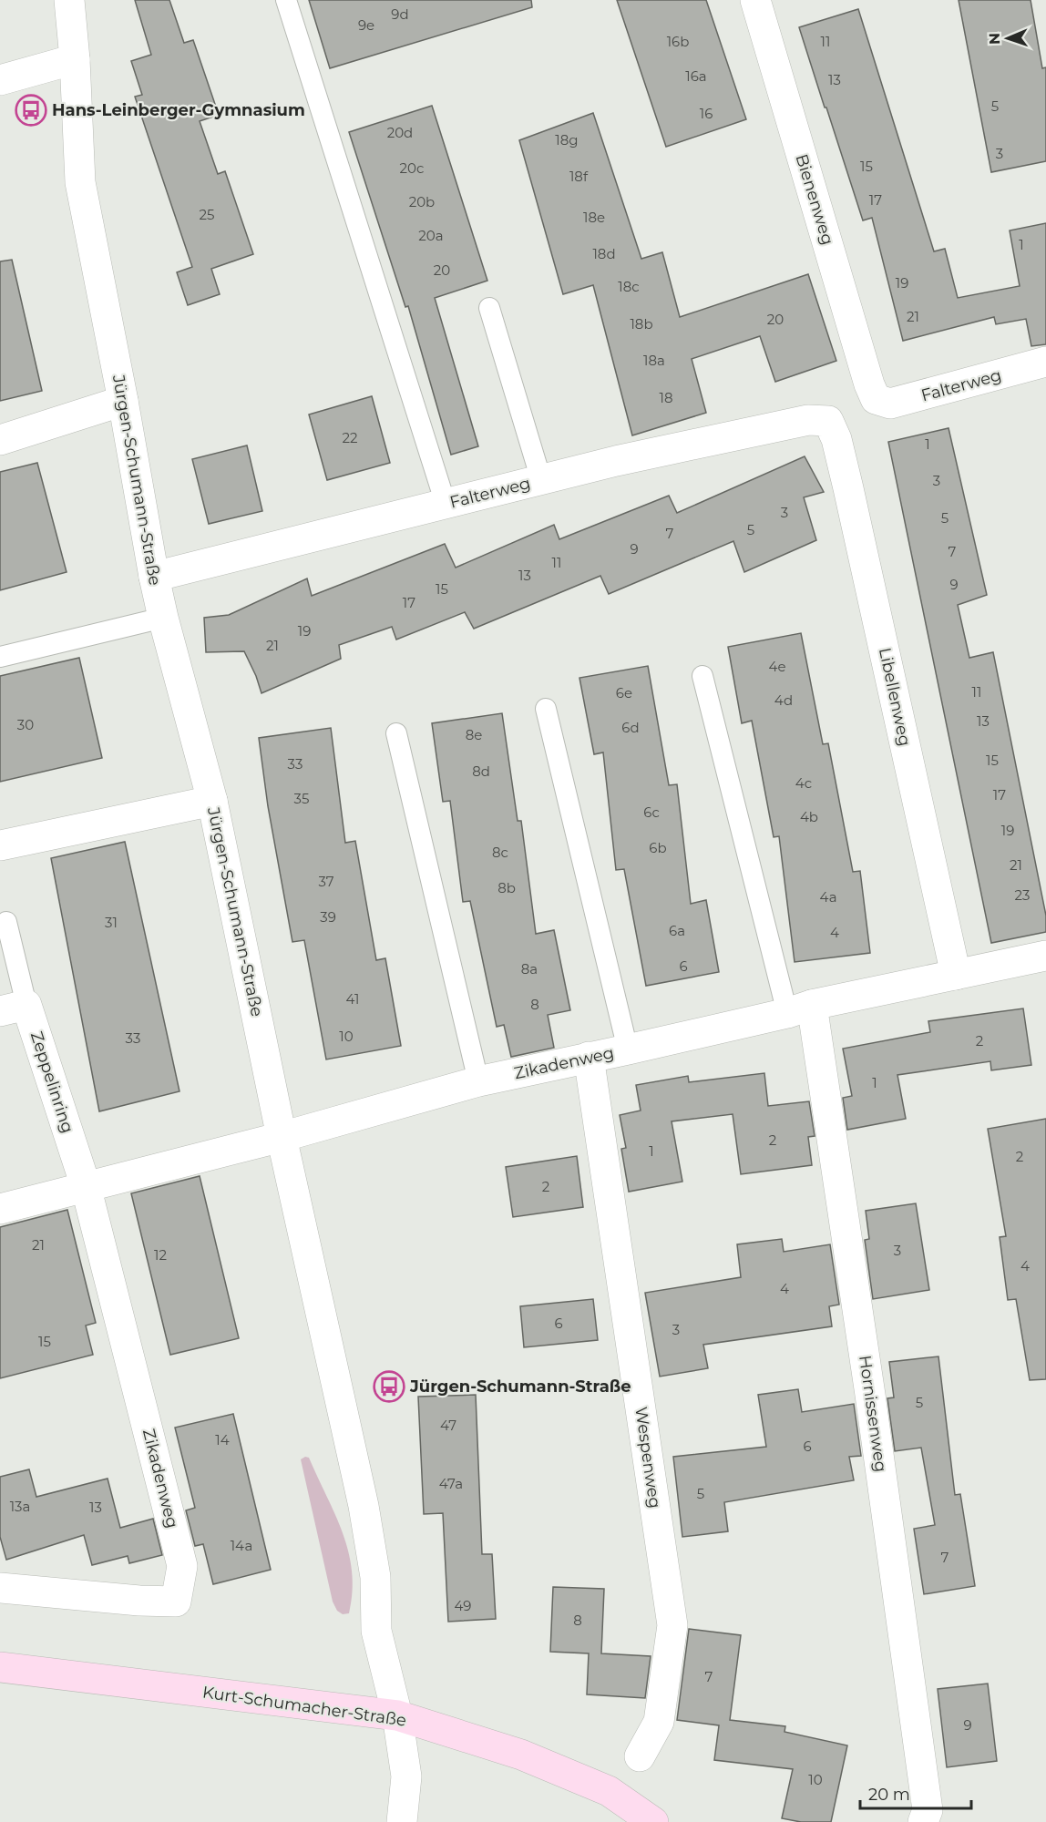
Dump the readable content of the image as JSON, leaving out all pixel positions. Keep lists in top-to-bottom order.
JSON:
{
  "streets": {
    "main road": ["Kurt-Schumacher-Straße"],
    "street": [
      "Bienenweg",
      "Falterweg",
      "Jürgen-Schumann-Straße",
      "Libellenweg",
      "Zikadenweg",
      "Zeppelinring",
      "Hornissenweg",
      "Wespenweg"
    ]
  },
  "crossings": [
    ["Bienenweg", "Falterweg"],
    ["Falterweg", "Jürgen-Schumann-Straße"],
    ["Falterweg", "Libellenweg"],
    ["Jürgen-Schumann-Straße", "Zikadenweg"],
    ["Jürgen-Schumann-Straße", "Kurt-Schumacher-Straße"],
    ["Libellenweg", "Zikadenweg"],
    ["Zikadenweg", "Zeppelinring"],
    ["Zikadenweg", "Hornissenweg"],
    ["Zikadenweg", "Wespenweg"]
  ],
  "places": {
    "bus stop": ["Hans-Leinberger-Gymnasium", "Jürgen-Schumann-Straße"]
  },
  "house_numbers": [
    "9d",
    "9e",
    "16b",
    "11",
    "16a",
    "13",
    "5",
    "16",
    "20d",
    "18g",
    "3",
    "15",
    "20c",
    "18f",
    "17",
    "20b",
    "25",
    "18e",
    "20a",
    "1",
    "18d",
    "20",
    "19",
    "18c",
    "21",
    "20",
    "18b",
    "18a",
    "18",
    "22",
    "1",
    "3",
    "3",
    "5",
    "5",
    "7",
    "9",
    "7",
    "11",
    "13",
    "9",
    "15",
    "17",
    "19",
    "21",
    "4e",
    "11",
    "6e",
    "4d",
    "13",
    "30",
    "6d",
    "8e",
    "15",
    "33",
    "8d",
    "4c",
    "17",
    "35",
    "6c",
    "4b",
    "19",
    "6b",
    "8c",
    "21",
    "37",
    "8b",
    "23",
    "4a",
    "39",
    "31",
    "6a",
    "4",
    "6",
    "8a",
    "41",
    "8",
    "10",
    "33",
    "2",
    "1",
    "2",
    "1",
    "2",
    "2",
    "21",
    "3",
    "12",
    "4",
    "4",
    "6",
    "3",
    "15",
    "5",
    "47",
    "14",
    "6",
    "47a",
    "5",
    "13a",
    "13",
    "14a",
    "7",
    "49",
    "8",
    "7",
    "9",
    "10"
  ],
  "scale_bar": "20 m",
  "north": "left"
}
